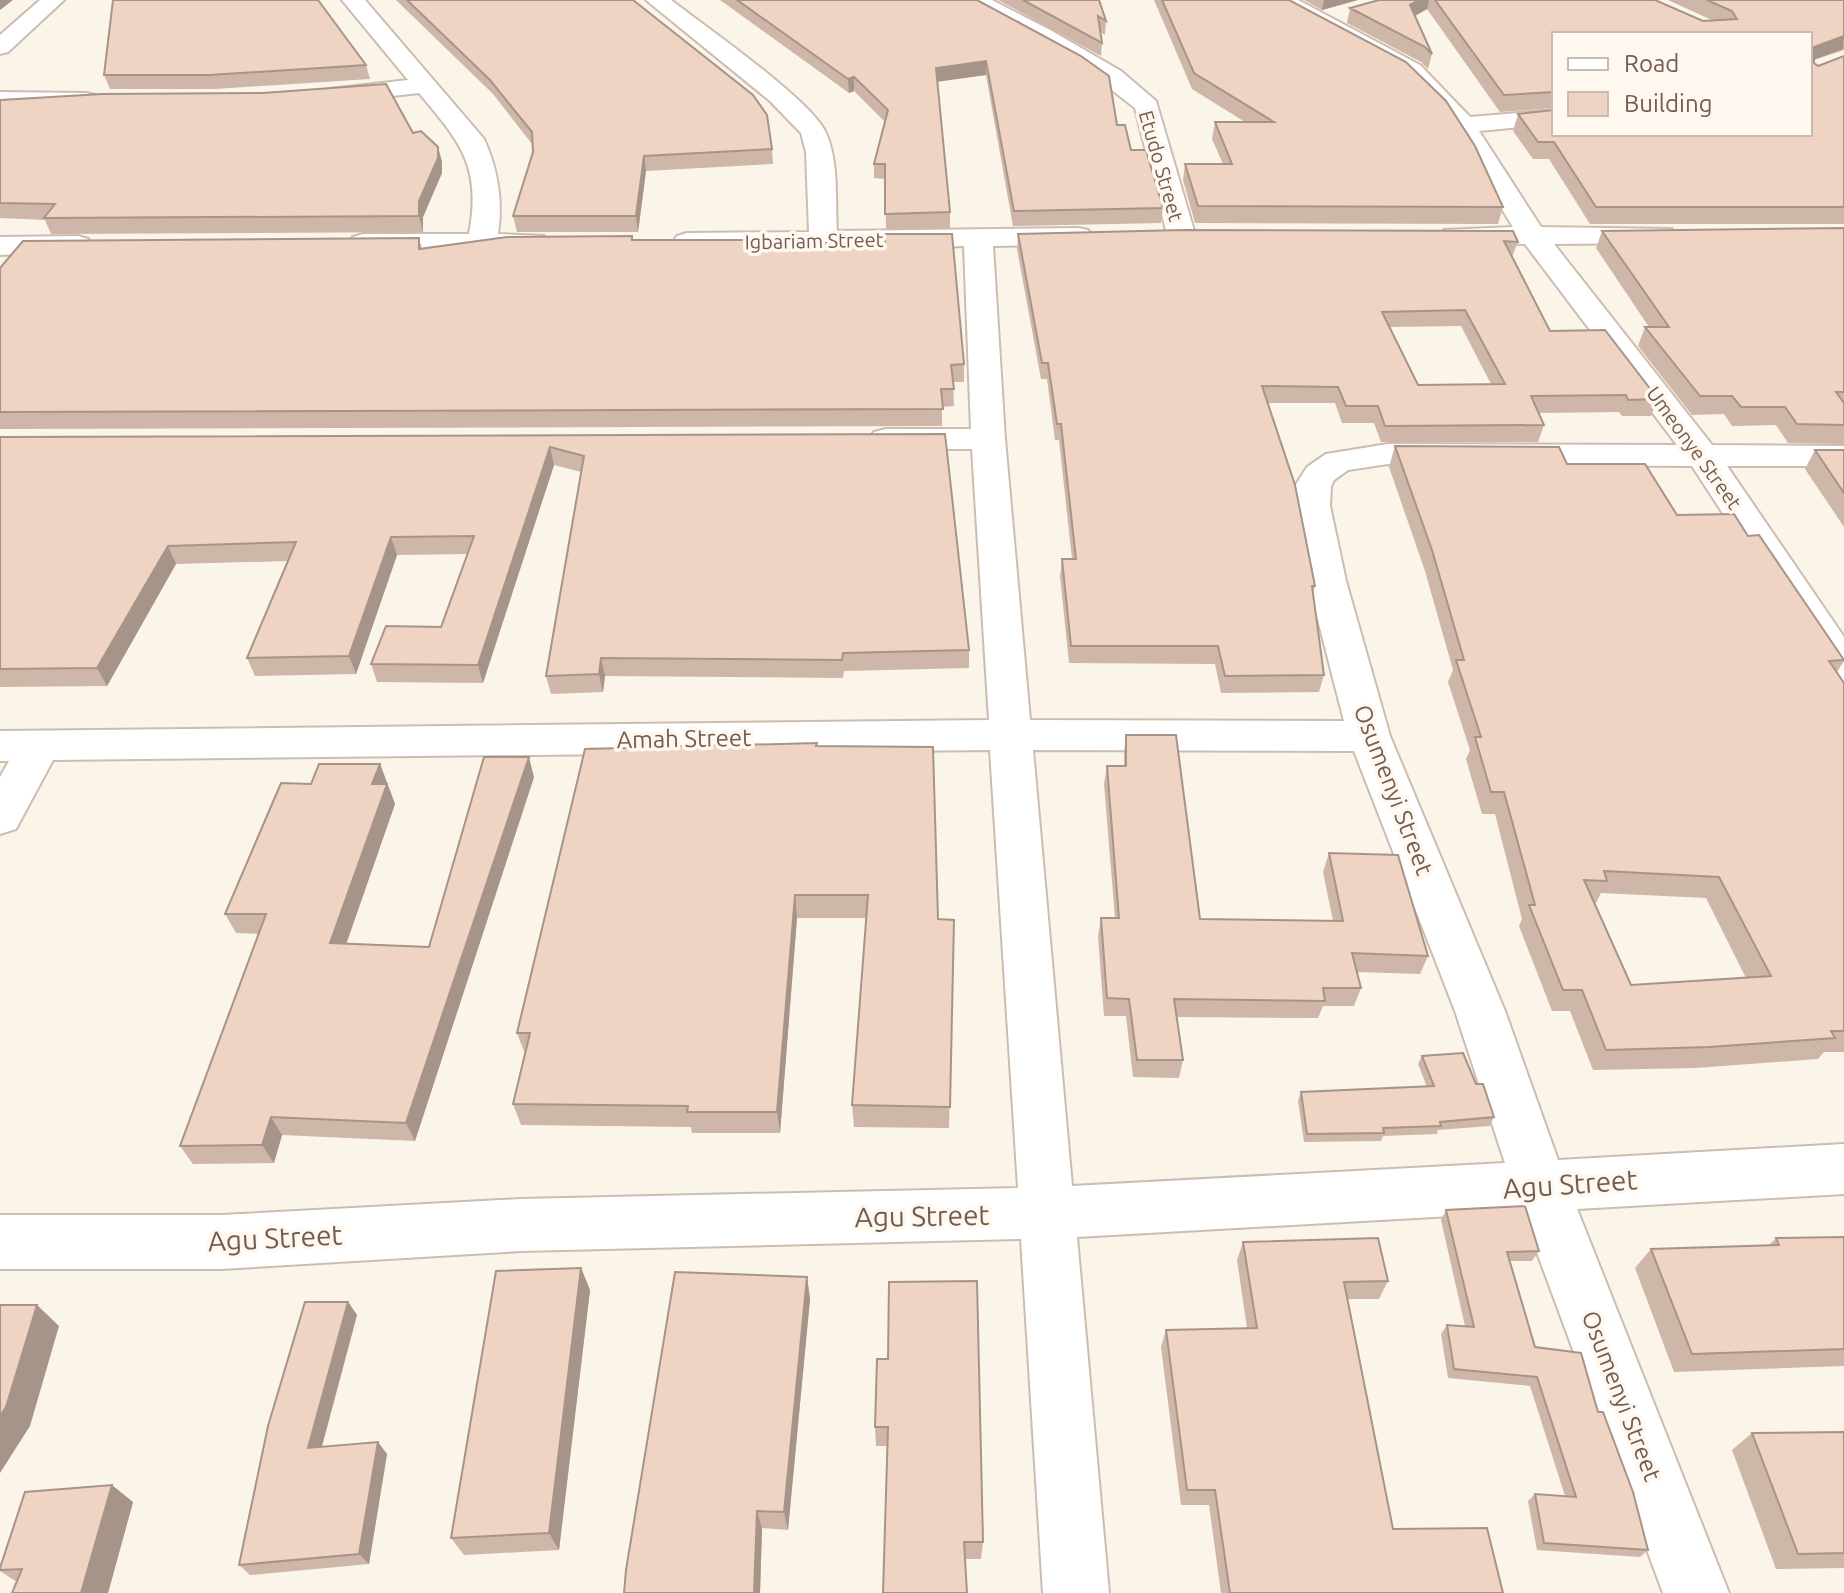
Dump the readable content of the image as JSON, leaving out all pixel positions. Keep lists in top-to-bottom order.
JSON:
{
  "streets": {
    "street": [
      "Etudo Street",
      "Igbariam Street",
      "Umeonye Street",
      "Amah Street",
      "Osumenyi Street",
      "Agu Street"
    ]
  },
  "crossings": [
    ["Umeonye Street", "Osumenyi Street"],
    ["Amah Street", "Osumenyi Street"],
    ["Osumenyi Street", "Agu Street"]
  ],
  "legend": ["Road", "Building"]
}
